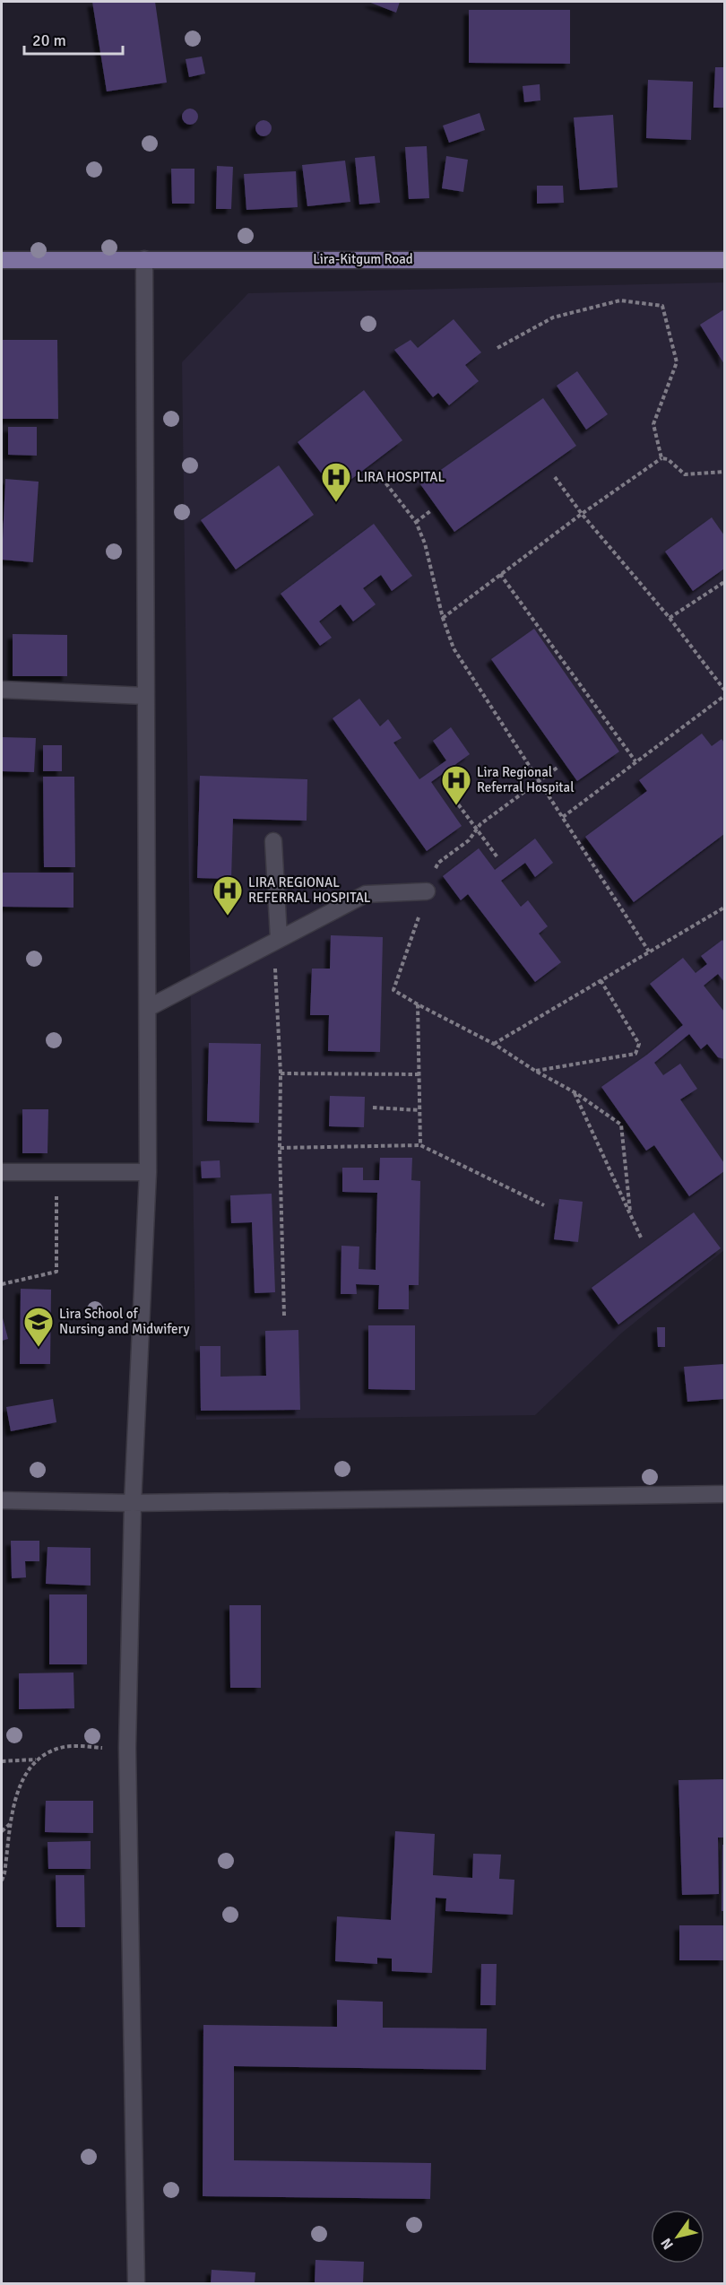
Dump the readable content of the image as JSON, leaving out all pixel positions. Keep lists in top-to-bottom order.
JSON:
{
  "streets": {
    "main road": ["Lira-Kitgum Road"]
  },
  "places": {
    "hospital": ["LIRA HOSPITAL", "Lira Regional Referral Hospital", "LIRA REGIONAL REFERRAL HOSPITAL"],
    "school or university": ["Lira School of Nursing and Midwifery"]
  },
  "scale_bar": "20 m",
  "north": "bottom left"
}
